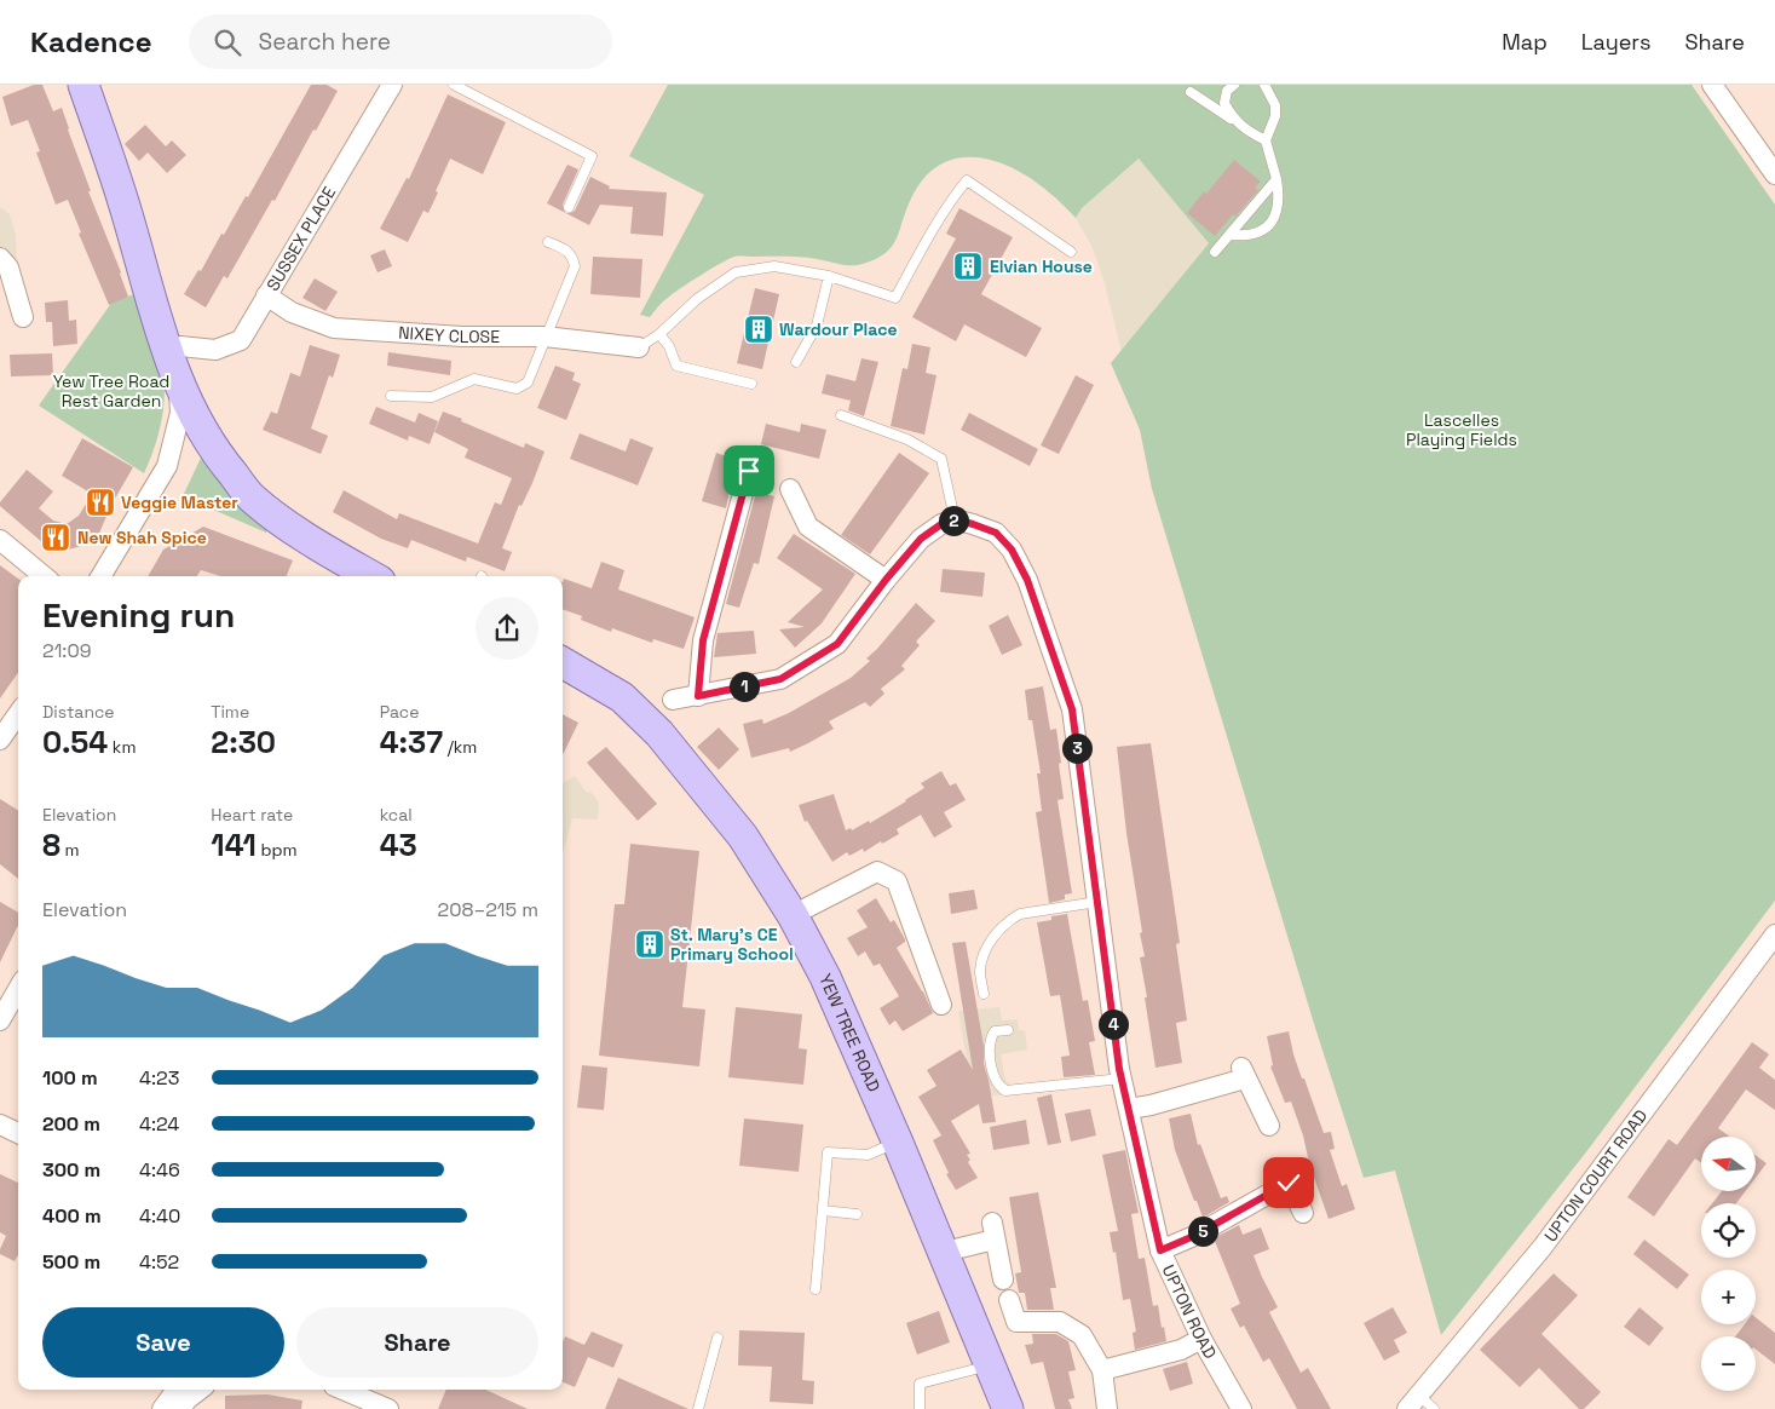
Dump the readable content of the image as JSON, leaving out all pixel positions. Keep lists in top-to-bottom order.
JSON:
{
  "streets": {
    "main road": ["YEW TREE ROAD"],
    "street": [
      "SUSSEX PLACE",
      "NIXEY CLOSE",
      "UPTON COURT ROAD",
      "UPTON ROAD"
    ]
  },
  "crossings": [
    ["SUSSEX PLACE", "NIXEY CLOSE"]
  ],
  "parks": ["Yew Tree Road Rest Garden", "Lascelles Playing Fields"],
  "places": {
    "building": ["Elvian House", "Wardour Place", "St. Mary's CE Primary School"],
    "restaurant": ["Veggie Master", "New Shah Spice"]
  },
  "north": "left",
  "page": {
    "header": "Kadence",
    "search": "Search here",
    "nav": ["Map", "Layers", "Share"],
    "pins": [
      "2",
      "1",
      "3",
      "4",
      "5"
    ],
    "heading": ["Evening run", "21:09"],
    "stats": [
      ["Distance", "0.54 km"],
      ["Time", "2:30"],
      ["Pace", "4:37 /km"],
      ["Elevation", "8 m"],
      ["Heart rate", "141 bpm"],
      ["kcal", "43"]
    ],
    "chart": ["Elevation", "208–215 m"],
    "list": [
      {
        "name": "100 m",
        "note": "4:23"
      },
      {
        "name": "200 m",
        "note": "4:24"
      },
      {
        "name": "300 m",
        "note": "4:46"
      },
      {
        "name": "400 m",
        "note": "4:40"
      },
      {
        "name": "500 m",
        "note": "4:52"
      }
    ],
    "map_buttons": ["+", "−"],
    "buttons": ["Save", "Share"]
  }
}
